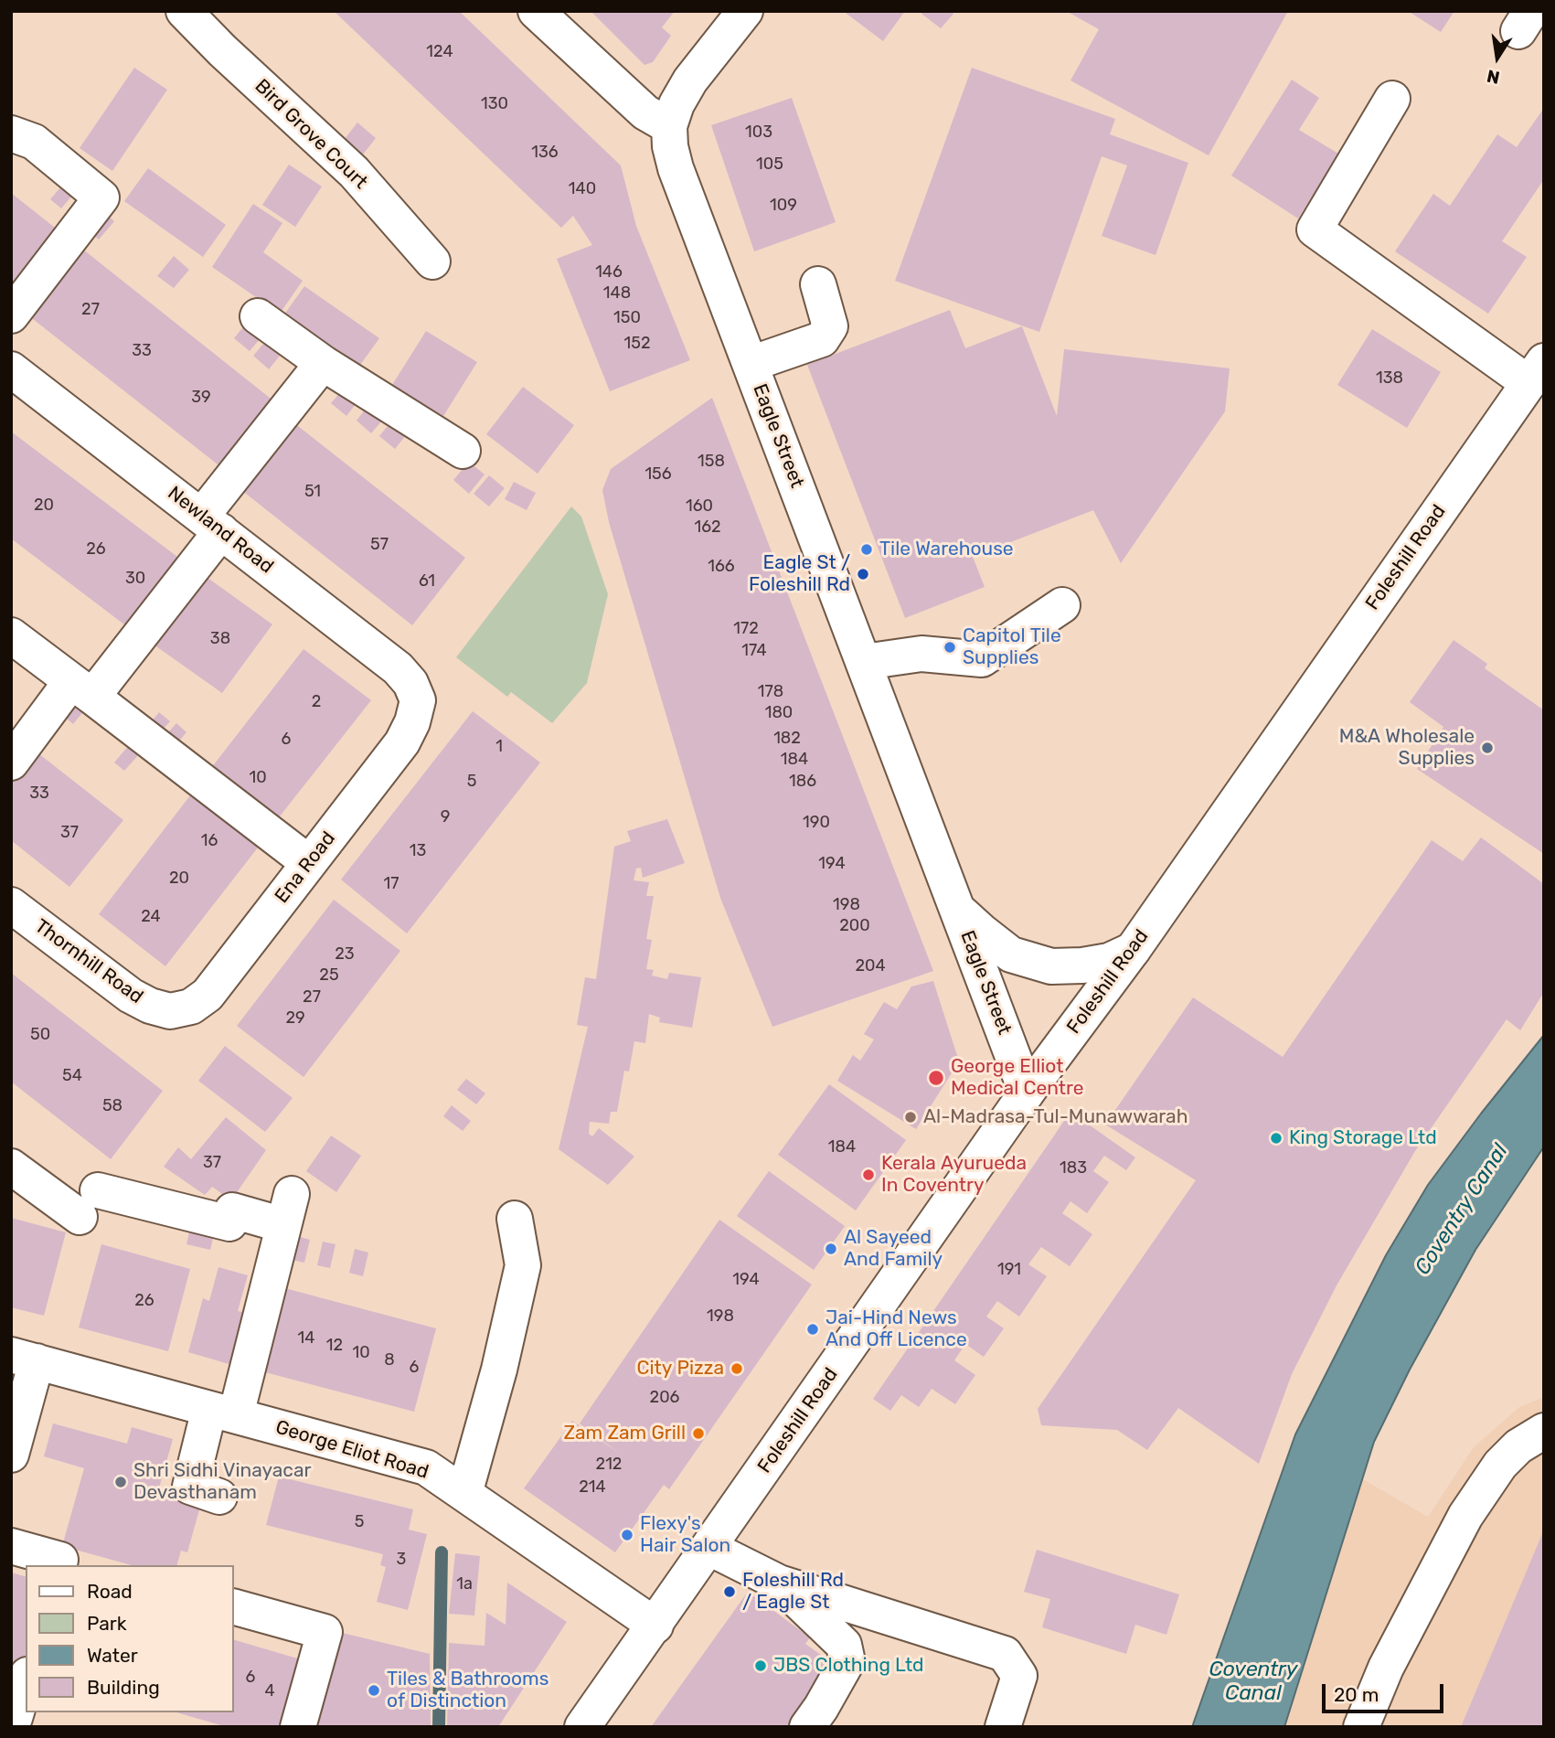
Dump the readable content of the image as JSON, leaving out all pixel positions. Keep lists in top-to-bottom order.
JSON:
{
  "streets": {
    "street": [
      "Bird Grove Court",
      "Eagle Street",
      "Newland Road",
      "Foleshill Road",
      "Ena Road",
      "Thornhill Road",
      "George Eliot Road"
    ]
  },
  "crossings": [
    ["Eagle Street", "Foleshill Road"],
    ["Newland Road", "Ena Road"],
    ["Foleshill Road", "George Eliot Road"],
    ["Ena Road", "Thornhill Road"]
  ],
  "water": ["Coventry Canal"],
  "places": [
    "Tile Warehouse",
    "Eagle St / Foleshill Rd",
    "Capitol Tile Supplies",
    "M&A Wholesale Supplies",
    "George Elliot Medical Centre",
    "Al-Madrasa-Tul-Munawwarah",
    "King Storage Ltd",
    "Kerala Ayurueda In Coventry",
    "Al Sayeed And Family",
    "Jai-Hind News And Off Licence",
    "City Pizza",
    "Zam Zam Grill",
    "Shri Sidhi Vinayacar Devasthanam",
    "Flexy's Hair Salon",
    "Foleshill Rd / Eagle St",
    "JBS Clothing Ltd",
    "Tiles & Bathrooms of Distinction"
  ],
  "house_numbers": [
    "124",
    "130",
    "103",
    "136",
    "105",
    "140",
    "109",
    "146",
    "148",
    "27",
    "150",
    "152",
    "33",
    "138",
    "39",
    "158",
    "156",
    "51",
    "20",
    "160",
    "162",
    "57",
    "26",
    "166",
    "30",
    "61",
    "172",
    "38",
    "174",
    "178",
    "2",
    "180",
    "182",
    "6",
    "1",
    "184",
    "10",
    "5",
    "186",
    "33",
    "9",
    "190",
    "37",
    "16",
    "13",
    "194",
    "20",
    "17",
    "198",
    "24",
    "200",
    "23",
    "204",
    "25",
    "27",
    "29",
    "50",
    "54",
    "58",
    "184",
    "37",
    "183",
    "191",
    "194",
    "26",
    "198",
    "14",
    "12",
    "10",
    "8",
    "6",
    "206",
    "212",
    "214",
    "5",
    "3",
    "1a",
    "6",
    "4"
  ],
  "legend": [
    "Road",
    "Park",
    "Water",
    "Building"
  ],
  "scale_bar": "20 m",
  "north": "bottom"
}
